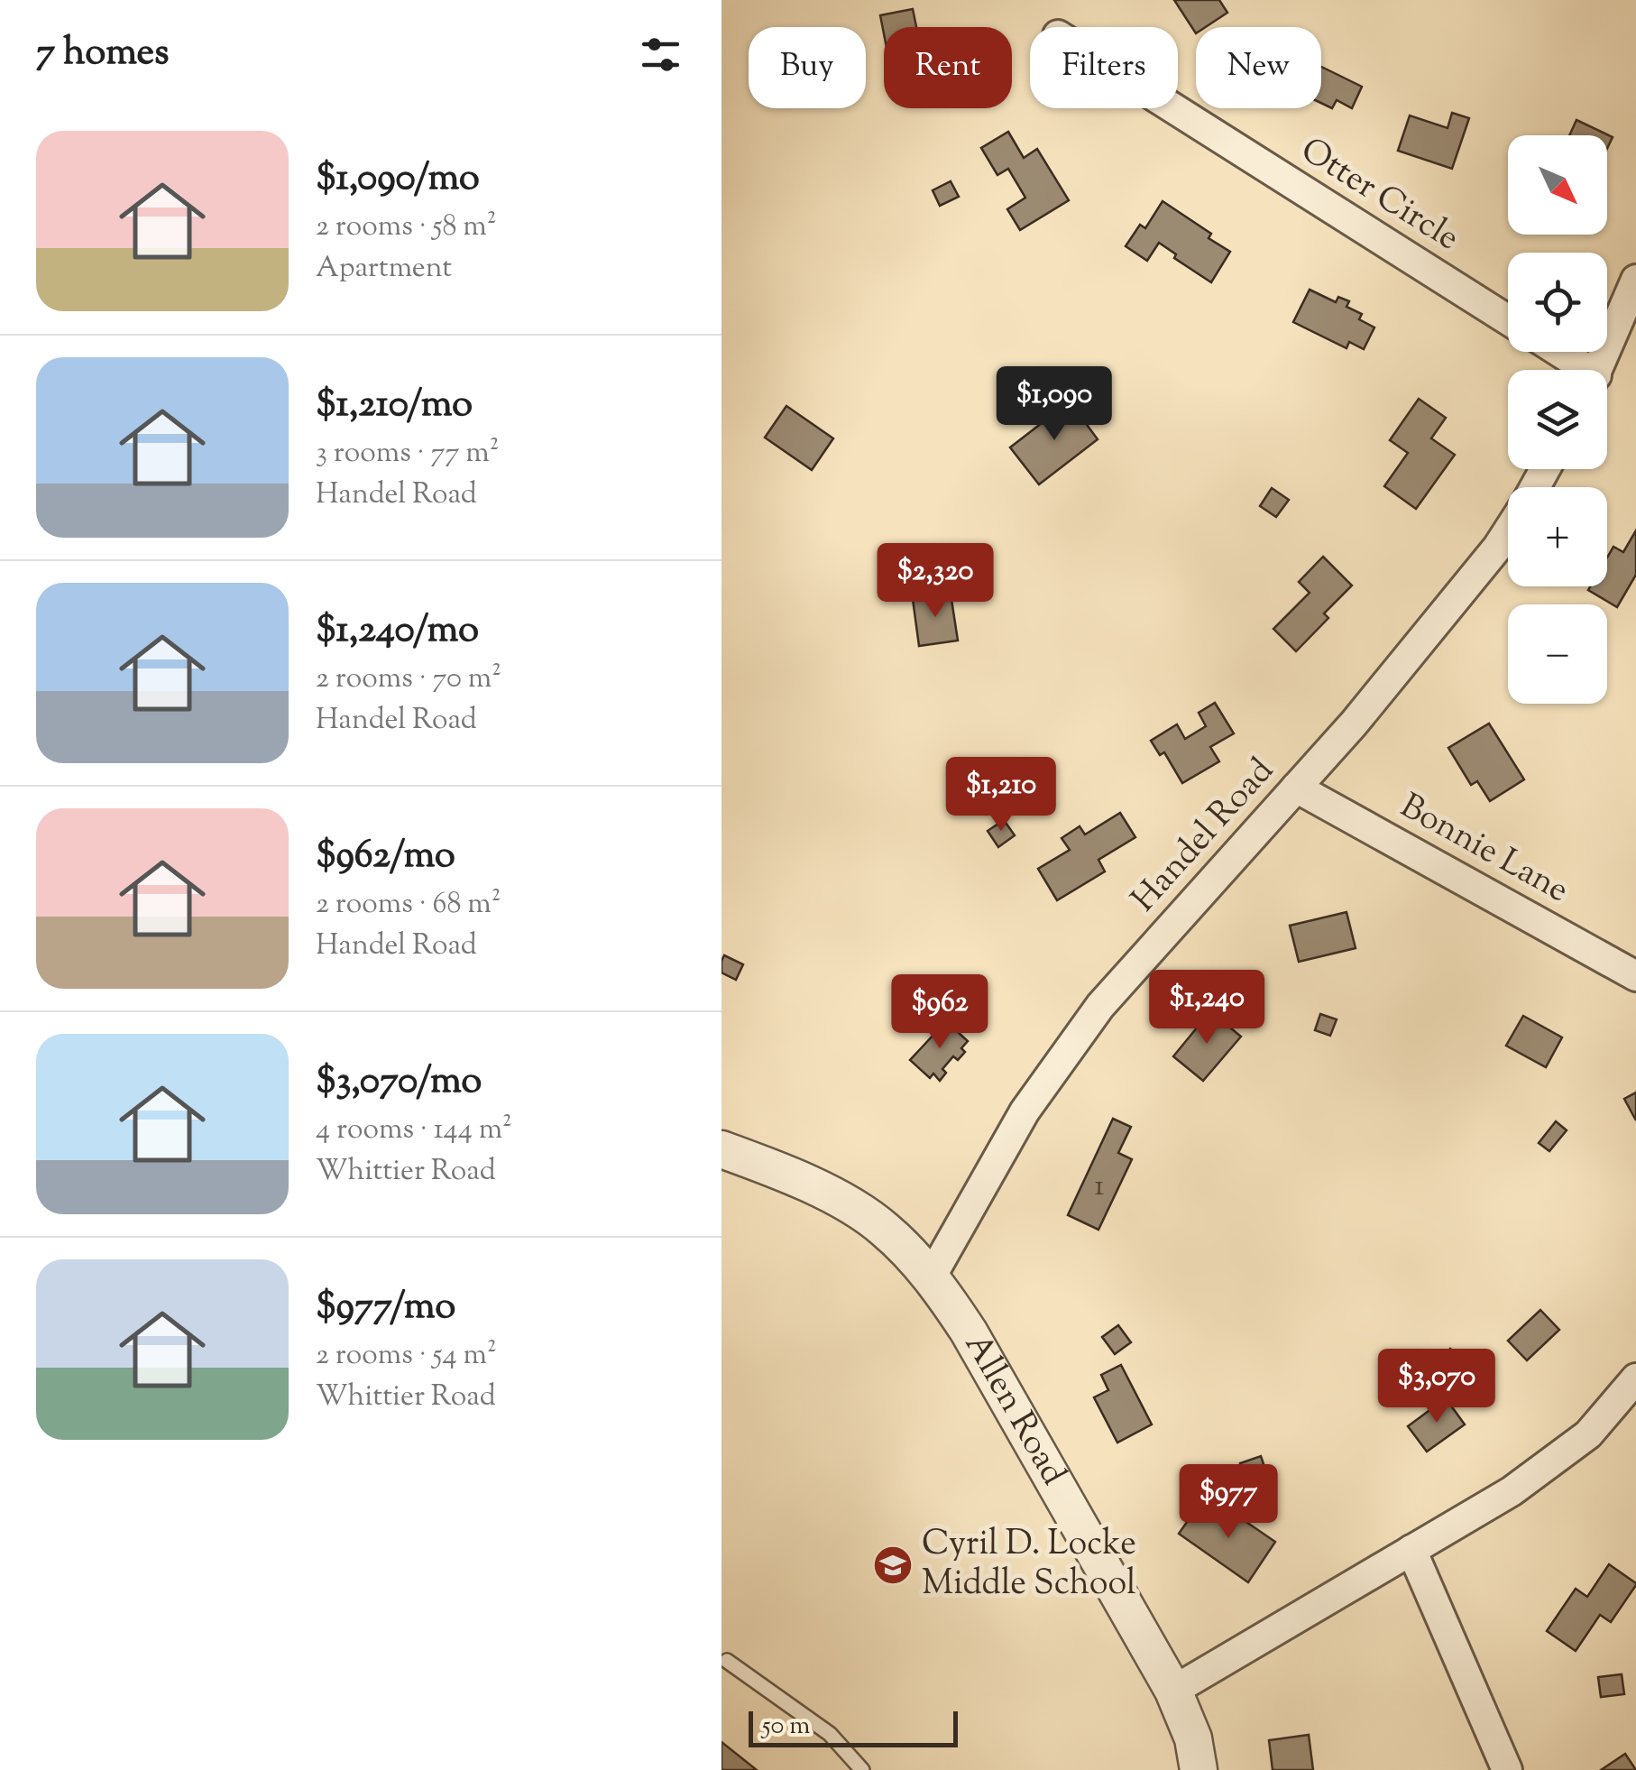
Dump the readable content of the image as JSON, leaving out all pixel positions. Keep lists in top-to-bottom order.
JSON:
{
  "streets": {
    "street": [
      "Otter Circle",
      "Handel Road",
      "Bonnie Lane",
      "Allen Road"
    ]
  },
  "crossings": [
    ["Handel Road", "Bonnie Lane"],
    ["Handel Road", "Allen Road"]
  ],
  "places": {
    "school or university": ["Cyril D. Locke Middle School"]
  },
  "house_numbers": ["1"],
  "scale_bar": "50 m",
  "north": "bottom right",
  "page": {
    "heading": "7 homes",
    "chip": [
      "Buy",
      "Rent",
      "Filters",
      "New"
    ],
    "list": [
      {
        "name": "$1,090/mo",
        "note": "2 rooms · 58 m² · Apartment"
      },
      {
        "name": "$1,210/mo",
        "note": "3 rooms · 77 m² · Handel Road"
      },
      {
        "name": "$1,240/mo",
        "note": "2 rooms · 70 m² · Handel Road"
      },
      {
        "name": "$962/mo",
        "note": "2 rooms · 68 m² · Handel Road"
      },
      {
        "name": "$3,070/mo",
        "note": "4 rooms · 144 m² · Whittier Road"
      },
      {
        "name": "$977/mo",
        "note": "2 rooms · 54 m² · Whittier Road"
      }
    ],
    "map_buttons": ["+", "−"],
    "price": [
      "$1,090",
      "$2,320",
      "$1,210",
      "$1,240",
      "$962",
      "$3,070",
      "$977"
    ],
    "scale": "50 m"
  }
}
